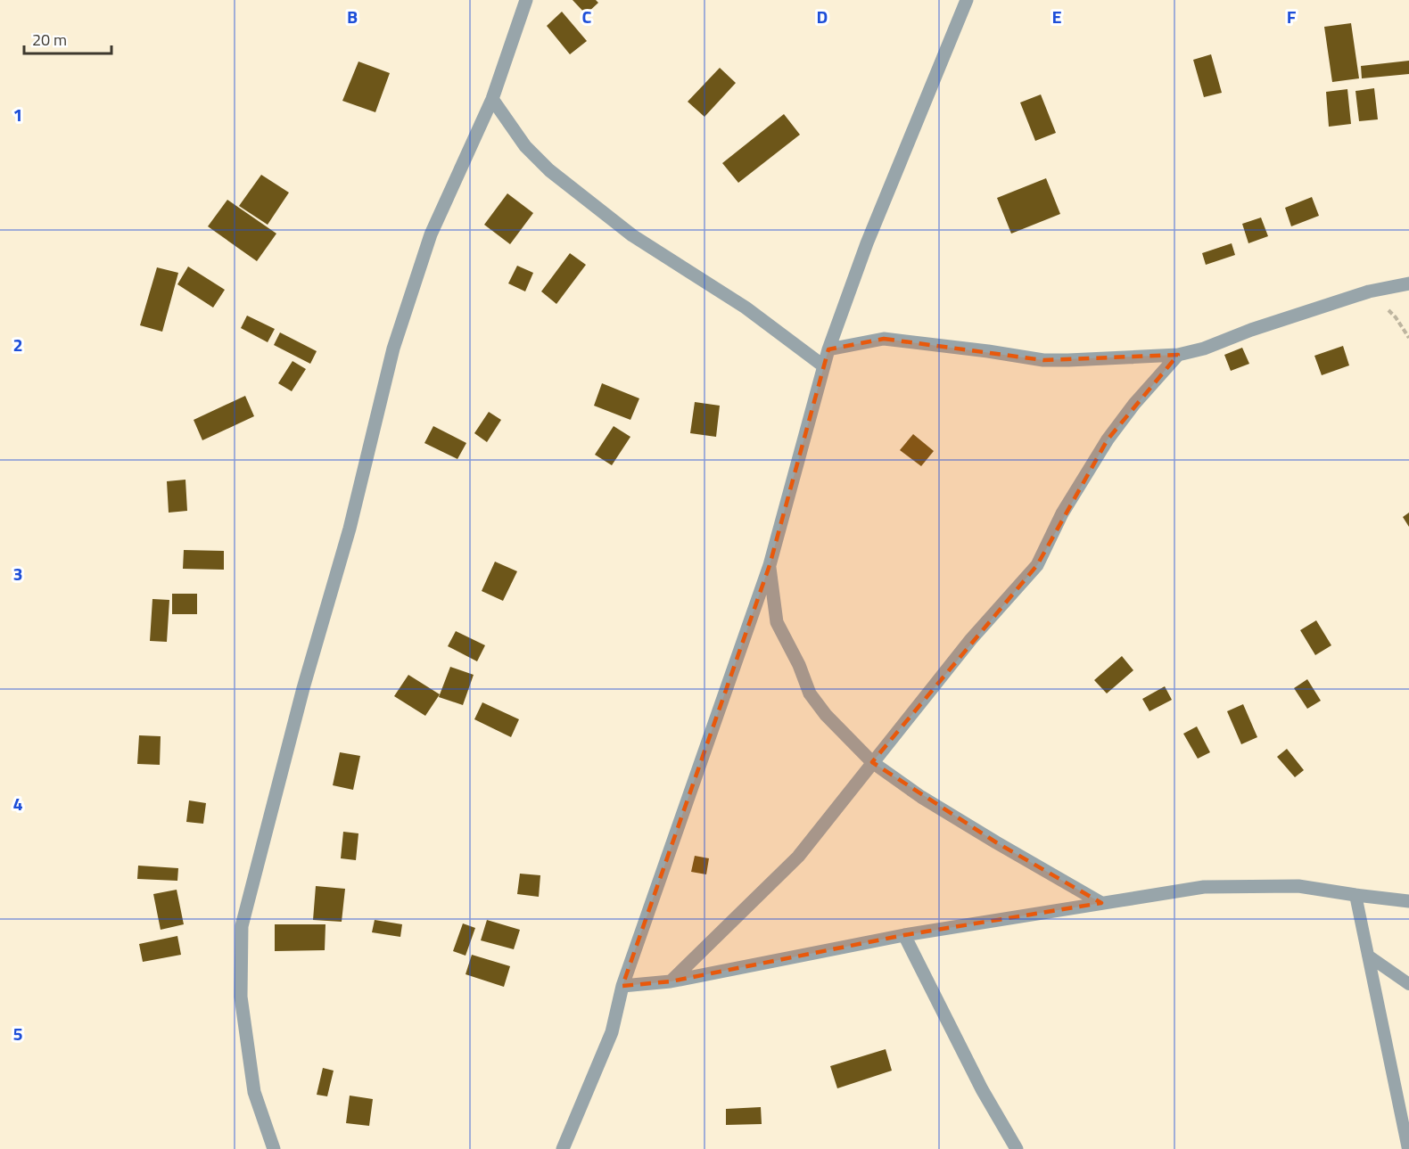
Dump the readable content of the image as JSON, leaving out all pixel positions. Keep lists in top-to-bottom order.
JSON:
{
  "scale_bar": "20 m",
  "grid": {
    "columns": [
      "B",
      "C",
      "D",
      "E",
      "F"
    ],
    "rows": [
      "1",
      "2",
      "3",
      "4",
      "5"
    ]
  }
}
